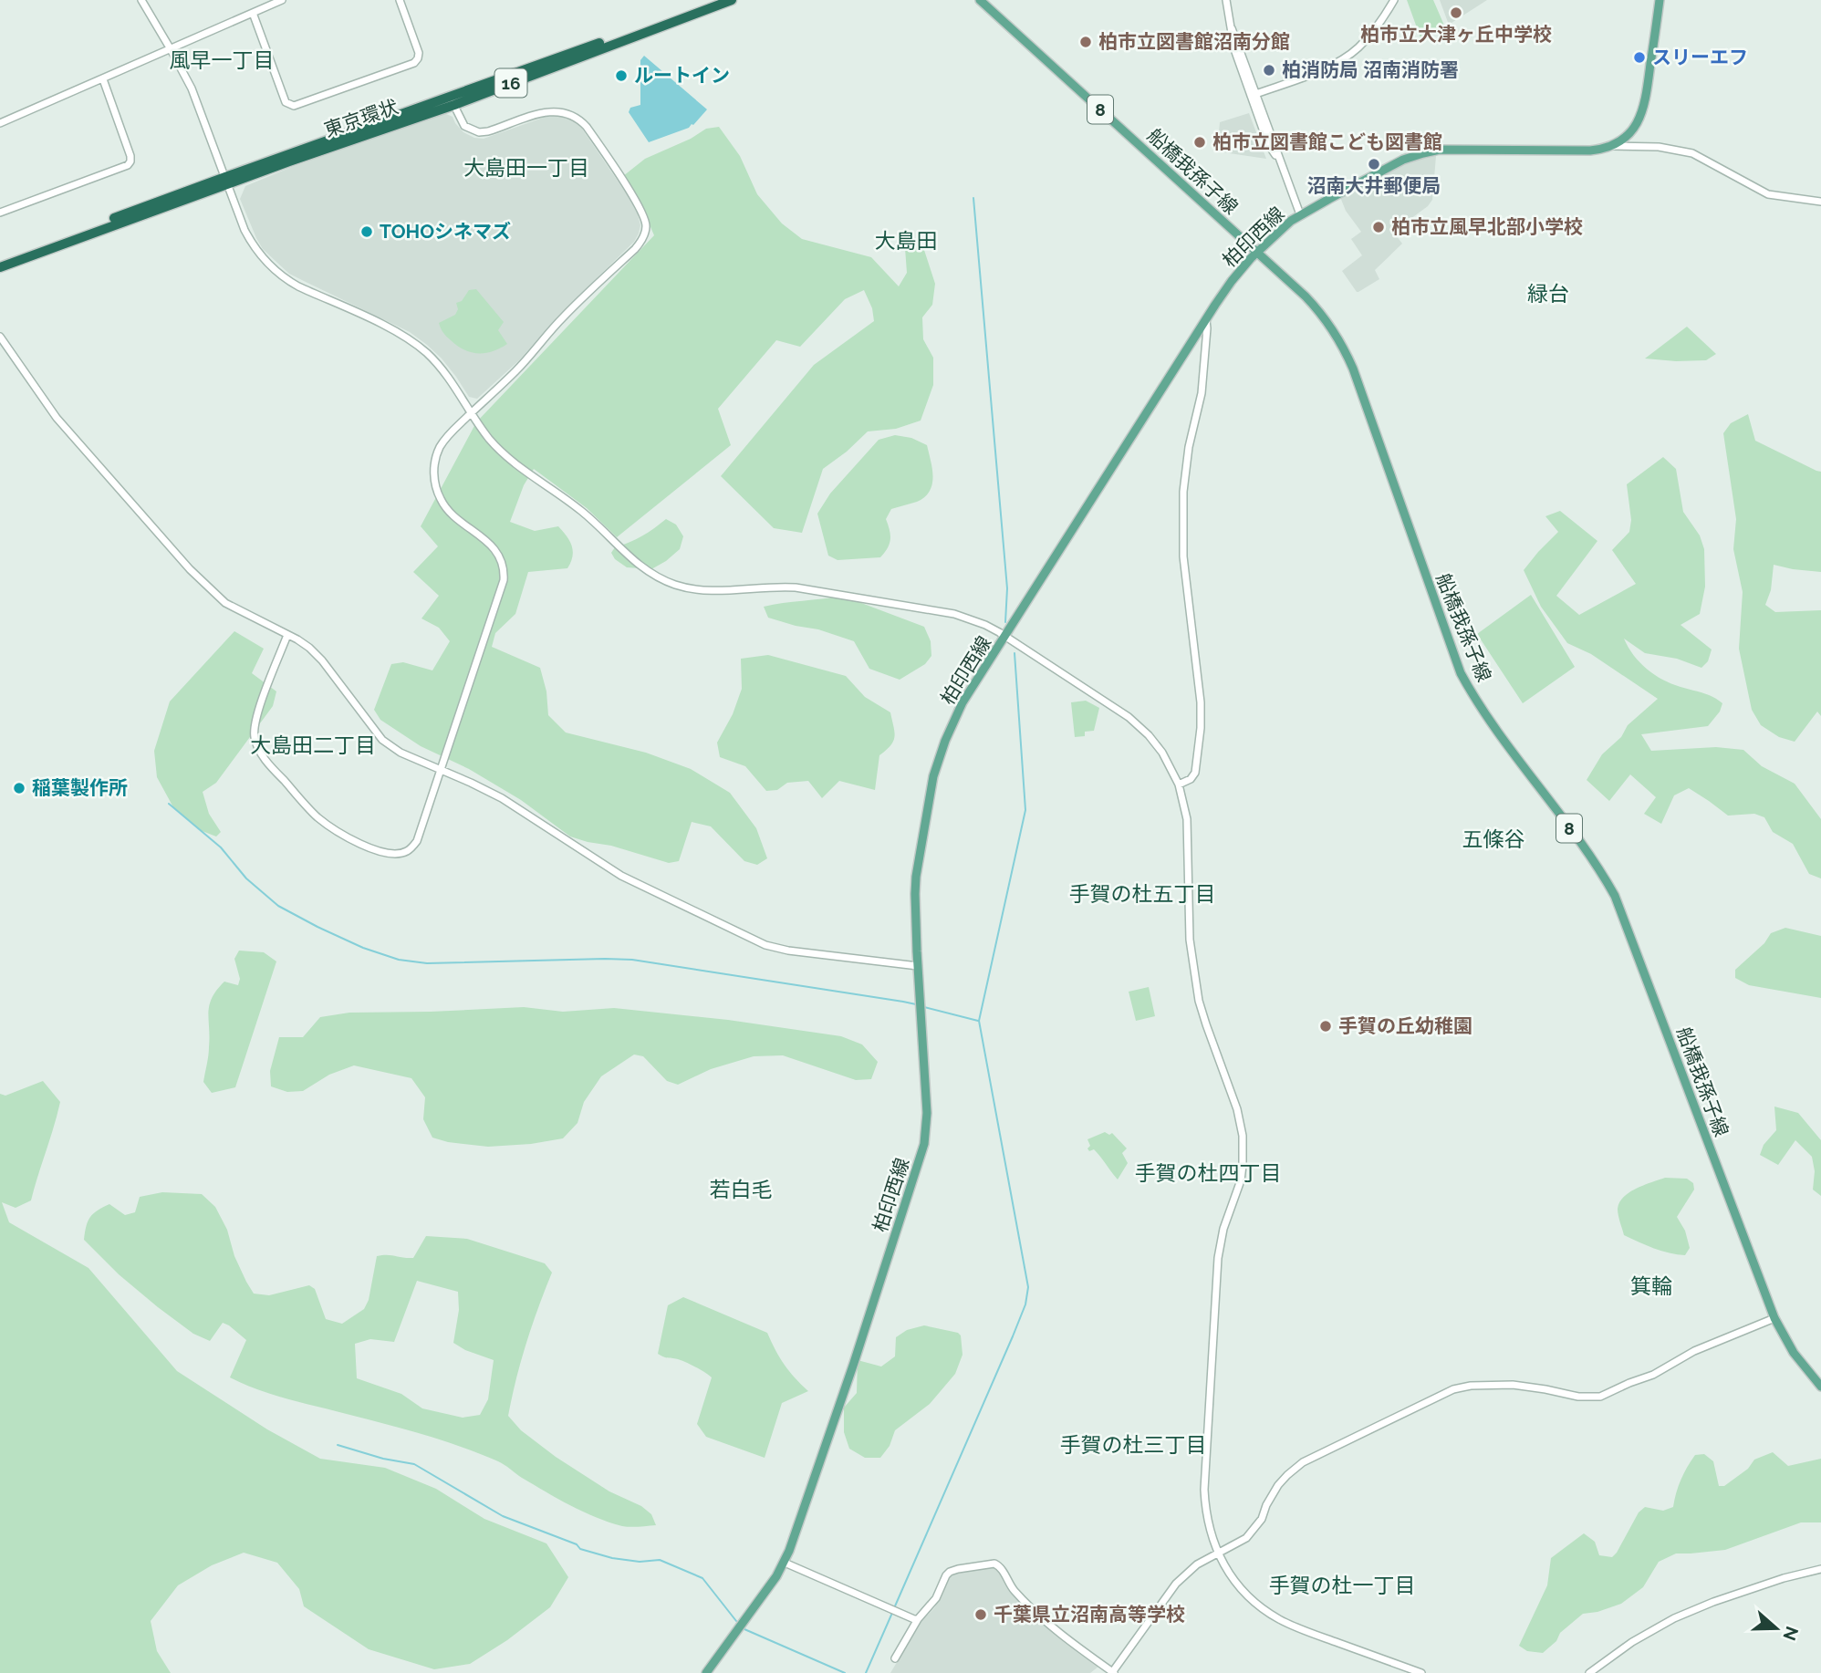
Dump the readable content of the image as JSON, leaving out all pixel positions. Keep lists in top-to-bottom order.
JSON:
{
  "streets": {
    "highway": ["16", "東京環状"],
    "main road": ["8", "船橋我孫子線", "柏印西線"]
  },
  "crossings": [
    ["船橋我孫子線", "柏印西線"]
  ],
  "districts": [
    "風早一丁目",
    "大島田一丁目",
    "大島田",
    "緑台",
    "大島田二丁目",
    "五條谷",
    "手賀の杜五丁目",
    "手賀の杜四丁目",
    "若白毛",
    "箕輪",
    "手賀の杜三丁目",
    "手賀の杜一丁目"
  ],
  "places": [
    "柏市立大津ヶ丘中学校",
    "柏市立図書館沼南分館",
    "スリーエフ",
    "柏消防局 沼南消防署",
    "ルートイン",
    "柏市立図書館こども図書館",
    "沼南大井郵便局",
    "柏市立風早北部小学校",
    "TOHOシネマズ",
    "稲葉製作所",
    "手賀の丘幼稚園",
    "千葉県立沼南高等学校"
  ],
  "north": "right"
}
